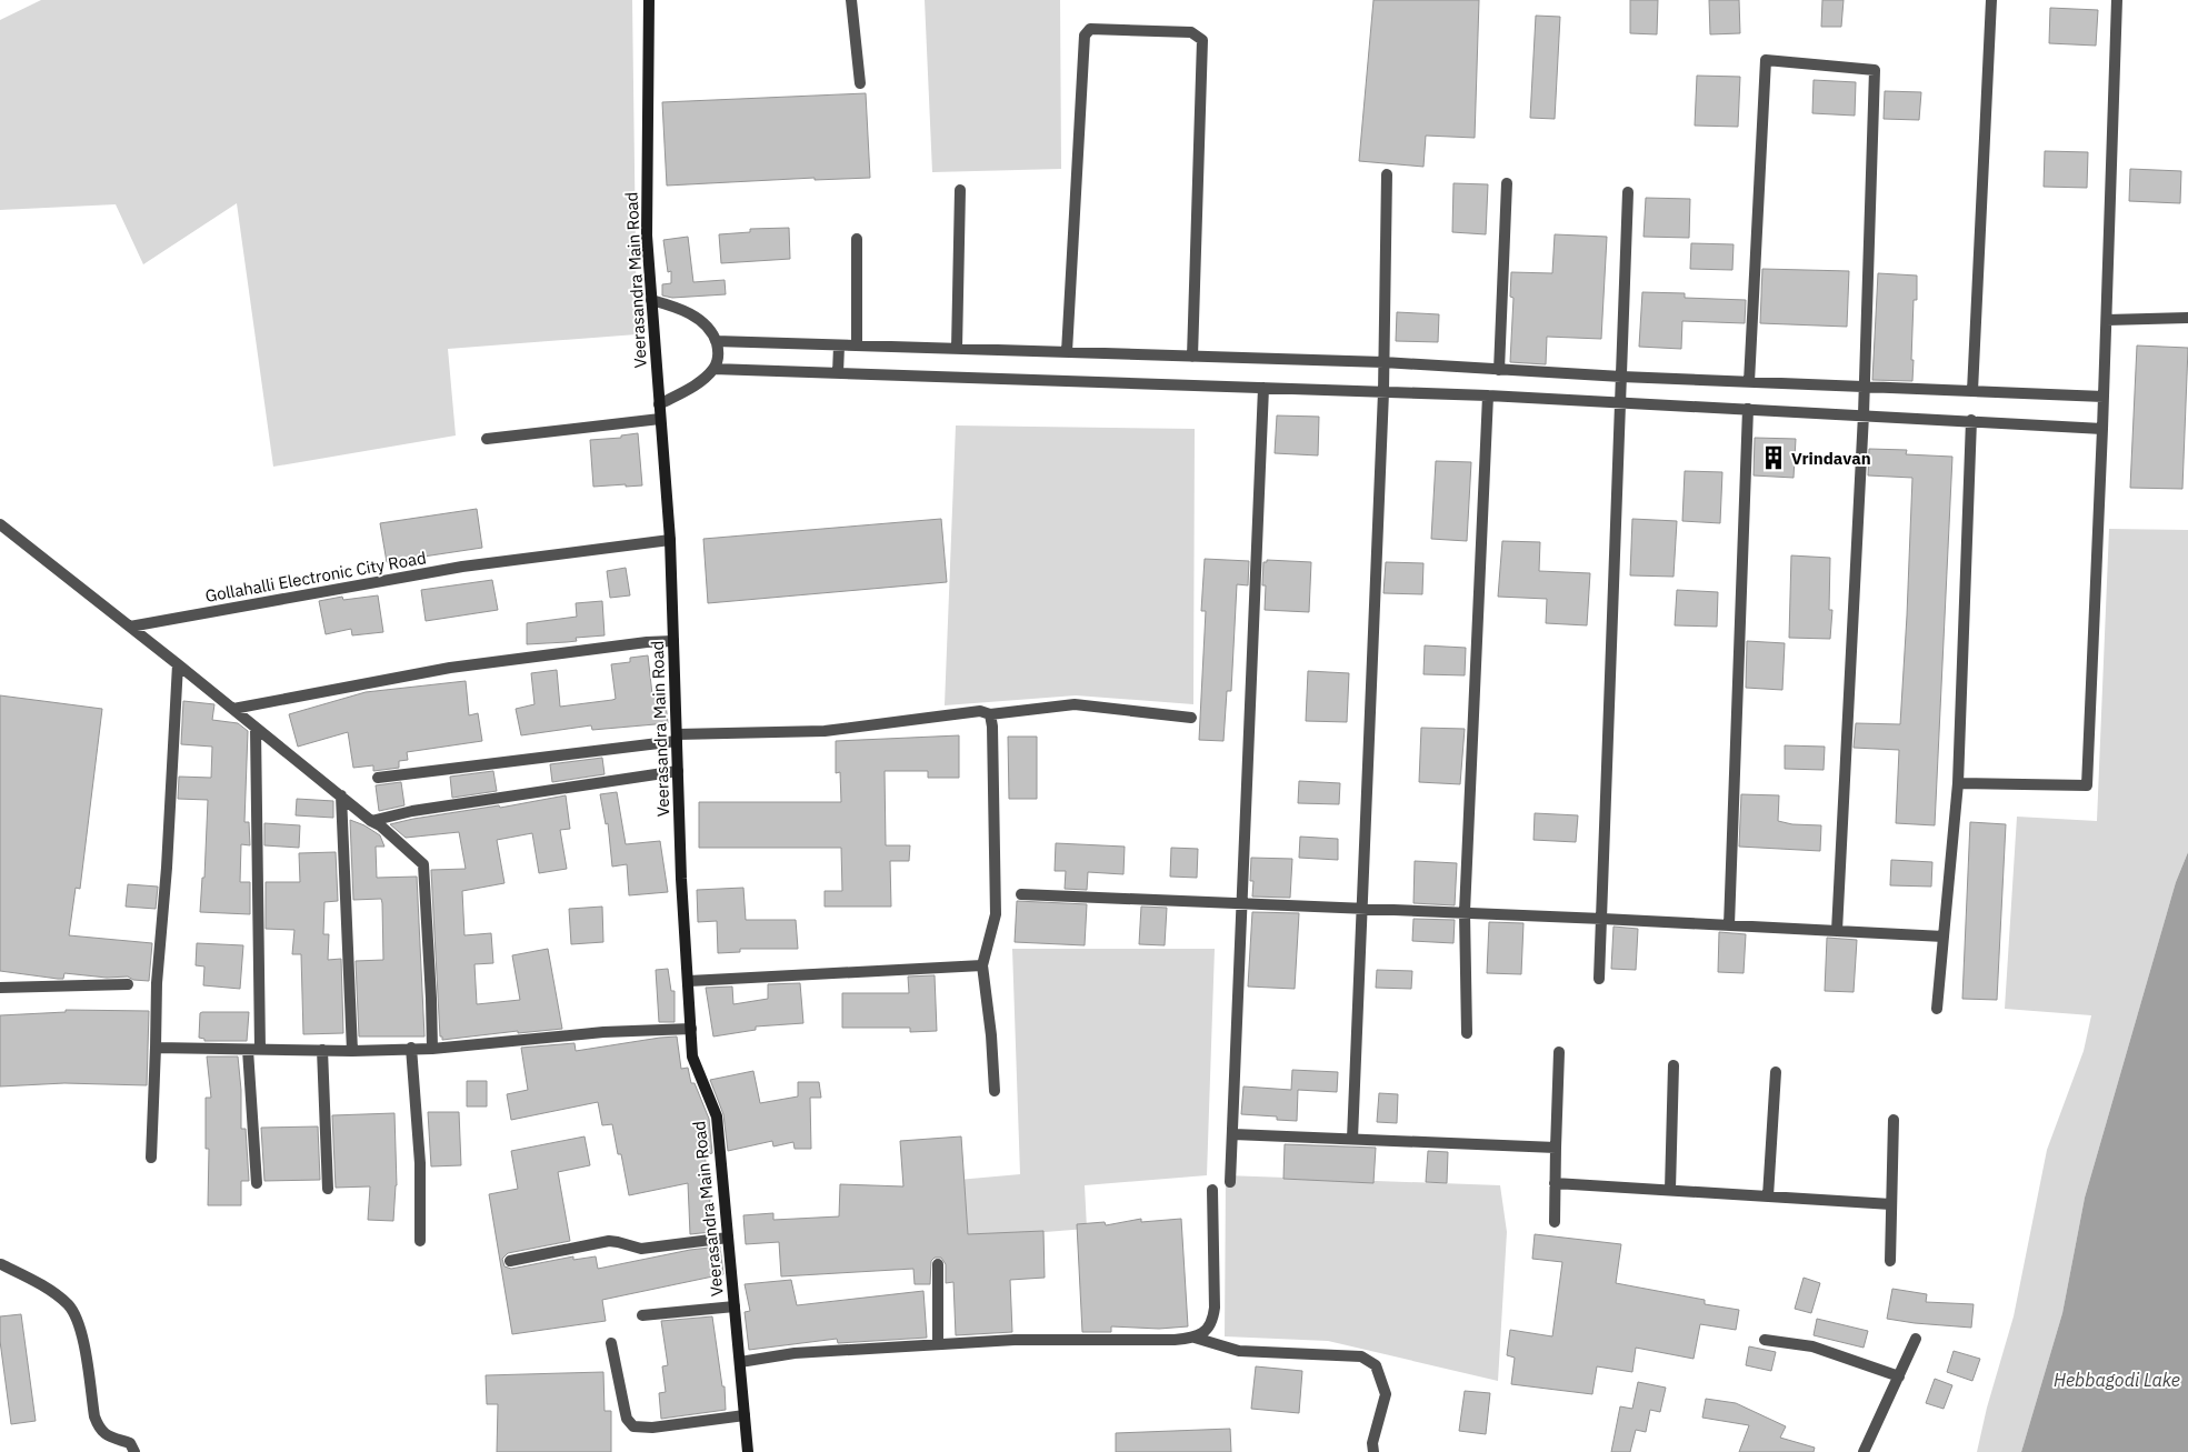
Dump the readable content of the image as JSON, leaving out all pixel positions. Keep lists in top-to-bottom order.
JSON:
{
  "streets": {
    "street": ["Veerasandra Main Road", "Gollahalli Electronic City Road"]
  },
  "crossings": [
    ["Veerasandra Main Road", "Gollahalli Electronic City Road"]
  ],
  "water": ["Hebbagodi Lake"],
  "places": {
    "building": ["Vrindavan"]
  }
}
